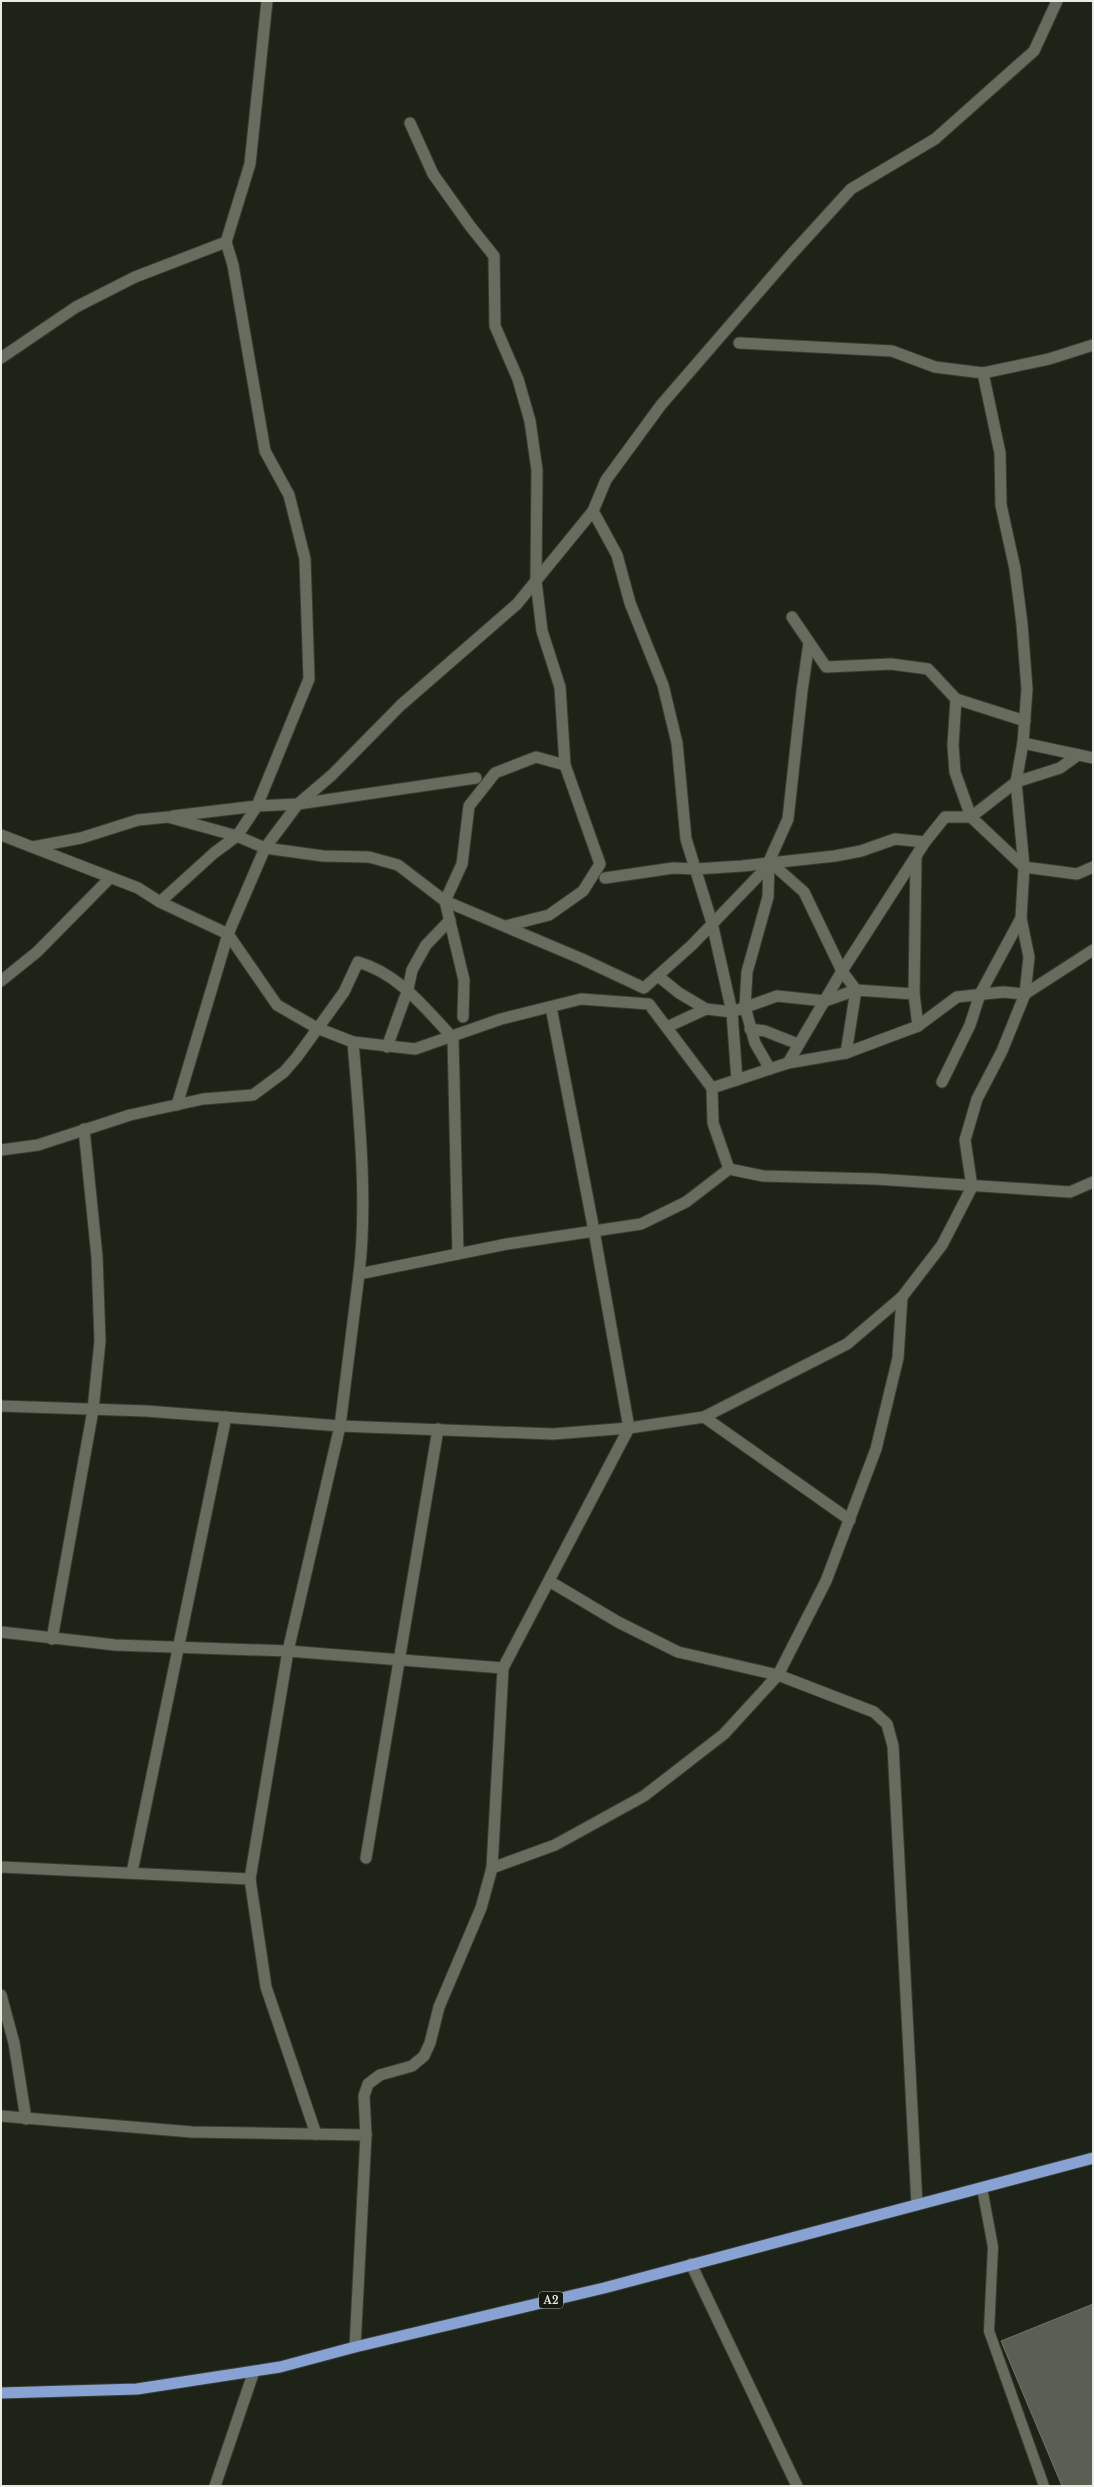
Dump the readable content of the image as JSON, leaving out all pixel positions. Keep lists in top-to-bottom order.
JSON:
{
  "streets": {
    "highway": ["A2"]
  }
}
